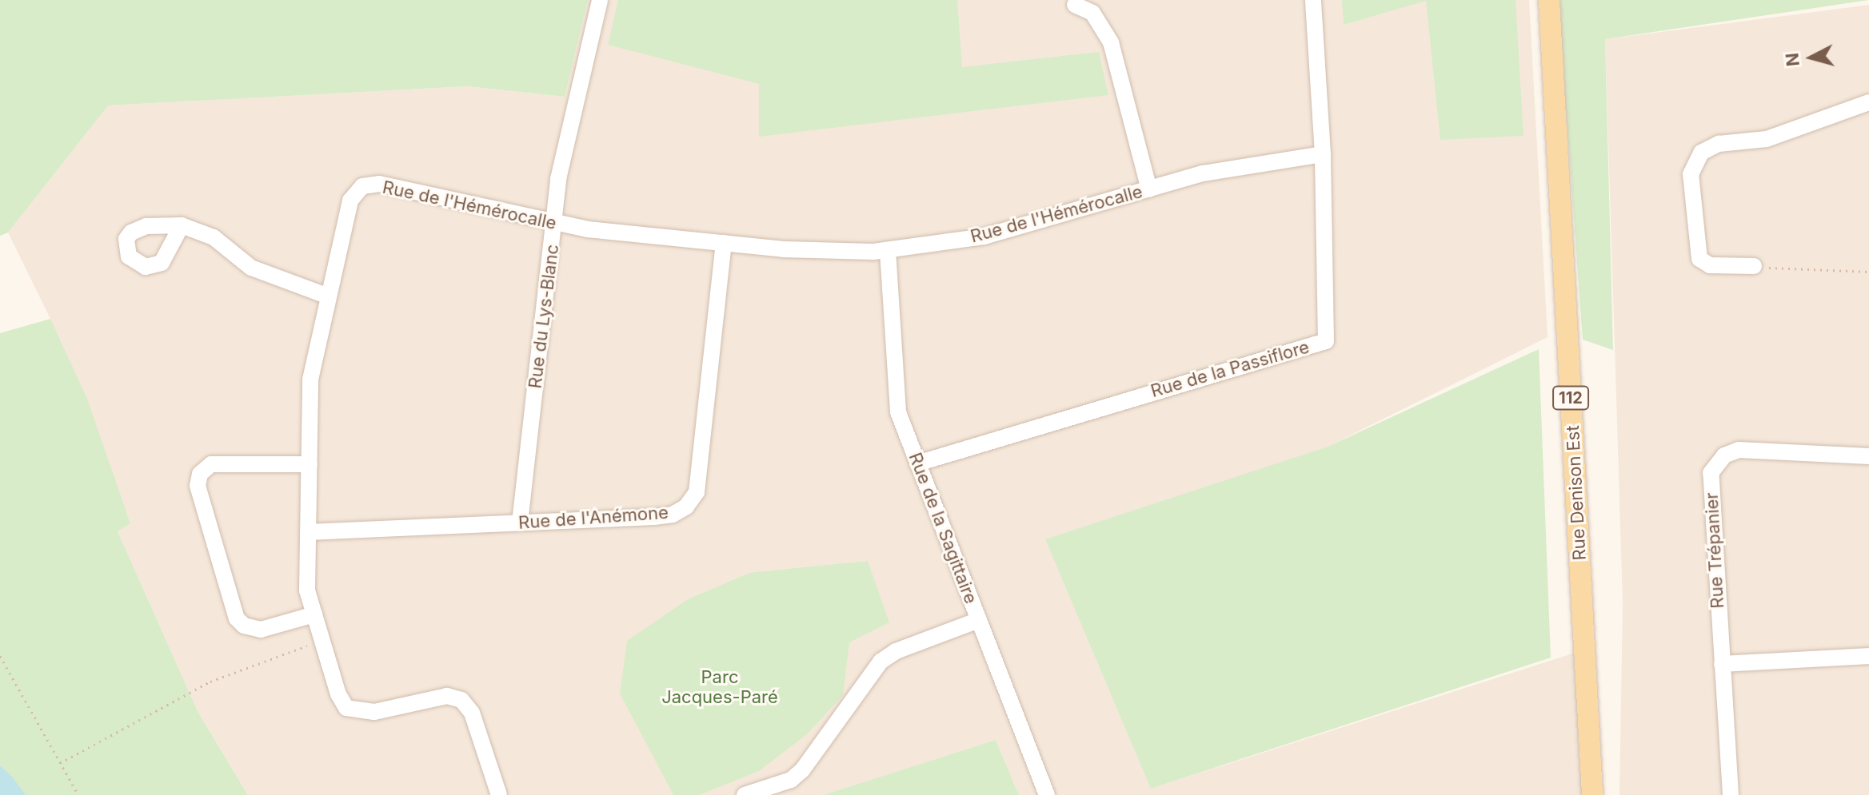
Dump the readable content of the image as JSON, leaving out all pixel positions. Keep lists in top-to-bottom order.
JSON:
{
  "streets": {
    "main road": ["112", "Rue Denison Est"],
    "street": [
      "Rue de l'Hémérocalle",
      "Rue du Lys-Blanc",
      "Rue de la Passiflore",
      "Rue de l'Anémone",
      "Rue de la Sagittaire",
      "Rue Trépanier"
    ]
  },
  "crossings": [
    ["Rue de l'Hémérocalle", "Rue du Lys-Blanc"],
    ["Rue de l'Hémérocalle", "Rue de la Passiflore"],
    ["Rue de l'Hémérocalle", "Rue de l'Anémone"],
    ["Rue de l'Hémérocalle", "Rue de la Sagittaire"],
    ["Rue du Lys-Blanc", "Rue de l'Anémone"],
    ["Rue de la Passiflore", "Rue de la Sagittaire"]
  ],
  "parks": ["Parc Jacques-Paré"],
  "north": "left"
}
